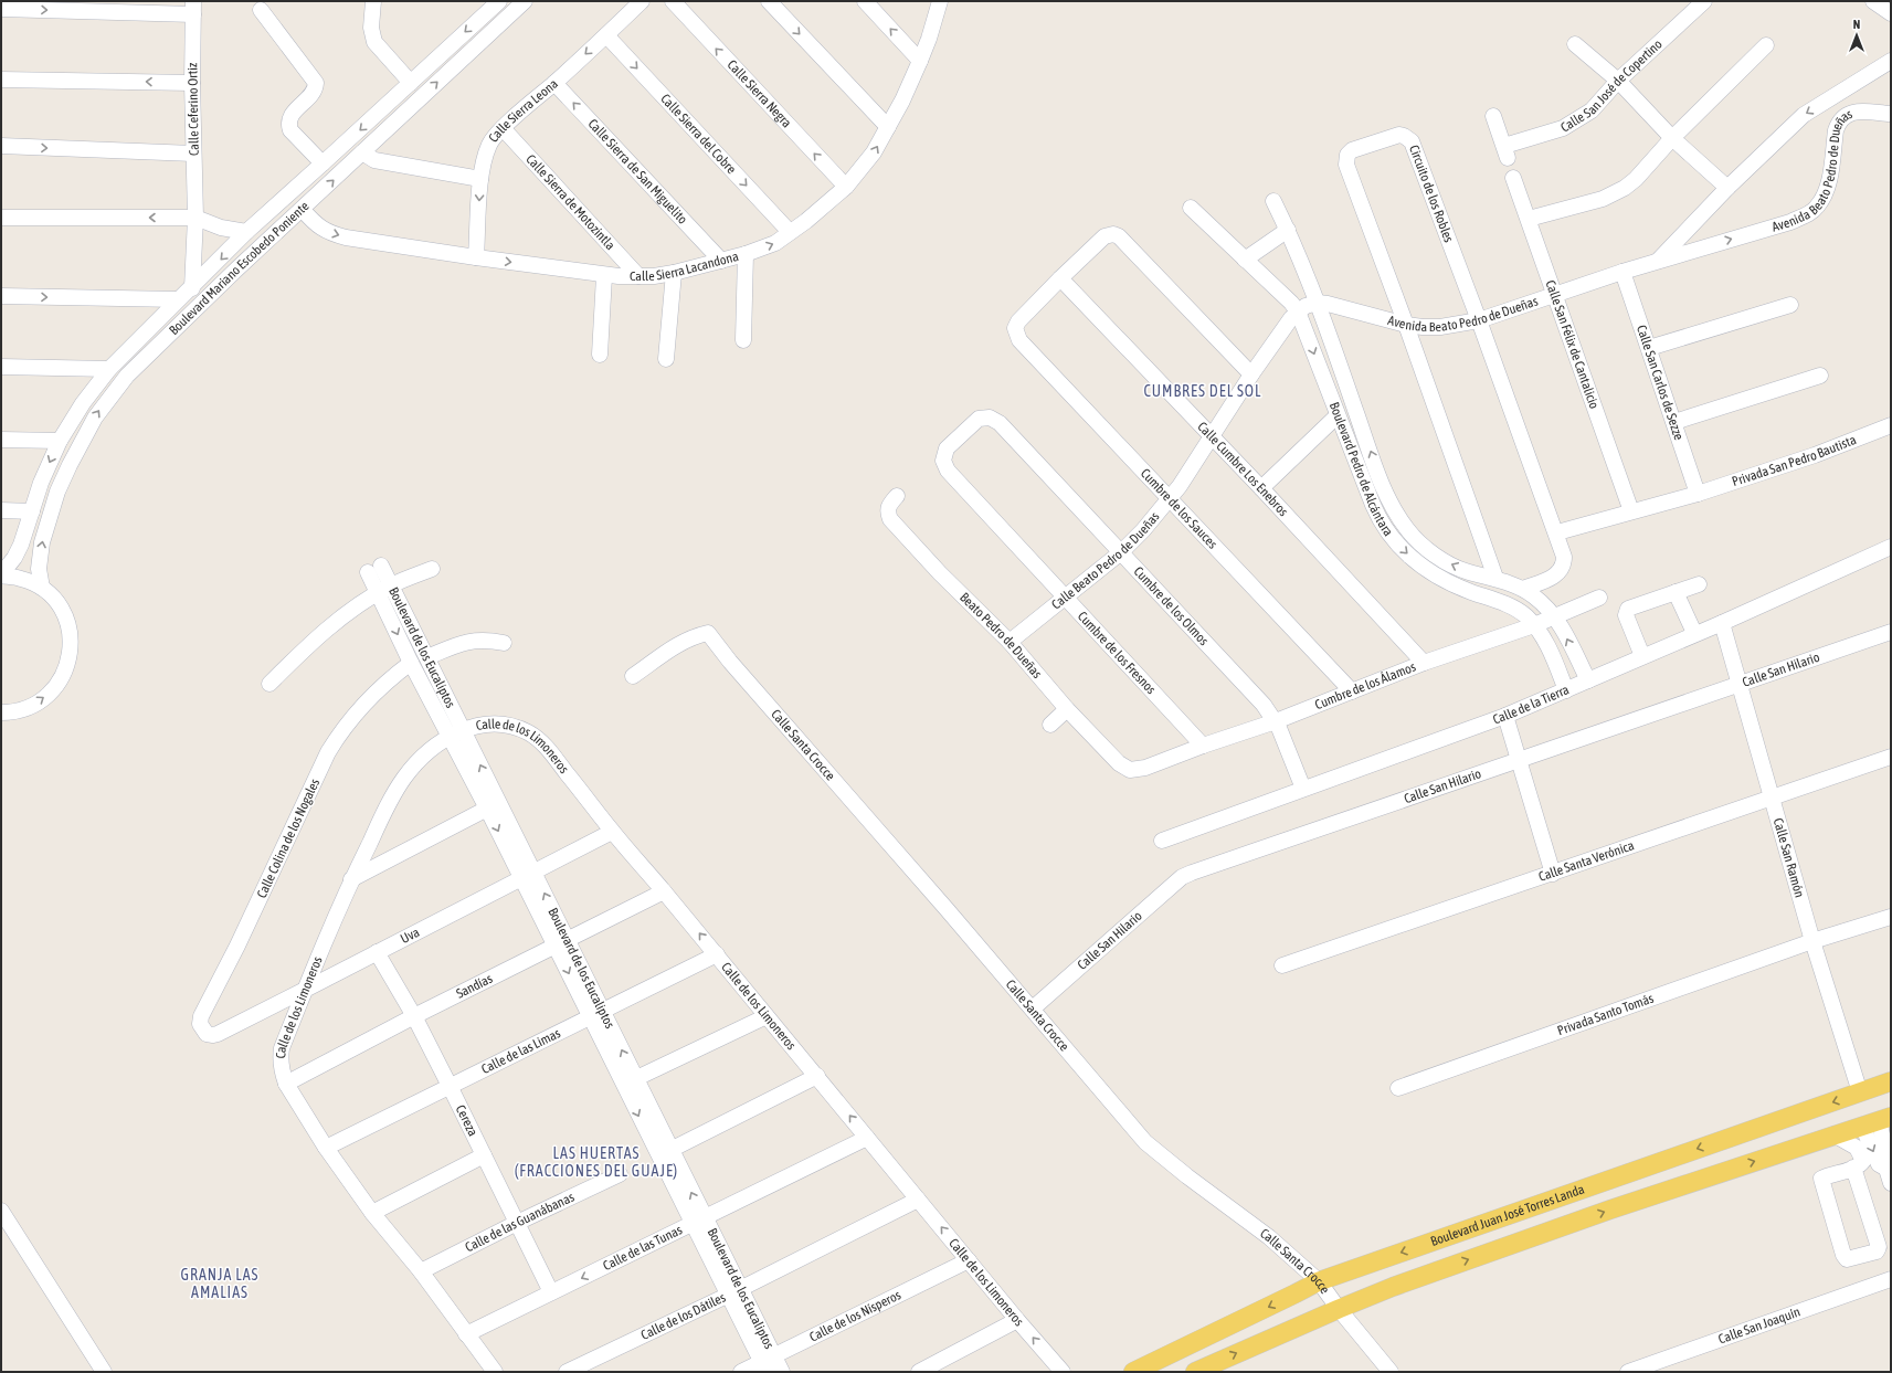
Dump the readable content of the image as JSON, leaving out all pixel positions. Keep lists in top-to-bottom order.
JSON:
{
  "streets": {
    "main road": ["Boulevard Juan José Torres Landa"],
    "street": [
      "Calle San José de Copertino",
      "Calle Sierra Negra",
      "Calle Ceferino Ortiz",
      "Calle Sierra Leona",
      "Calle Sierra del Cobre",
      "Avenida Beato Pedro de Dueñas",
      "Calle Sierra de San Miguelito",
      "Circuito de los Robles",
      "Calle Sierra de Motozintla",
      "Calle Sierra Lacandona",
      "Boulevard Mariano Escobedo Poniente",
      "Calle San Félix de Cantalicio",
      "Calle San Carlos de Sezze",
      "Privada San Pedro Bautista",
      "Boulevard Pedro de Alcántara",
      "Calle Cumbre Los Enebros",
      "Cumbre de los Sauces",
      "Calle Beato Pedro de Dueñas",
      "Cumbre de los Olmos",
      "Beato Pedro de Dueñas",
      "Boulevard de los Eucaliptos",
      "Cumbre de los Fresnos",
      "Calle San Hilario",
      "Cumbre de los Álamos",
      "Calle de la Tierra",
      "Calle Santa Crocce",
      "Calle de los Limoneros",
      "Calle Colina de los Nogales",
      "Calle San Ramón",
      "Calle Santa Verónica",
      "Uva",
      "Sandías",
      "Privada Santo Tomás",
      "Calle de las Limas",
      "Cereza",
      "Calle de las Guanábanas",
      "Calle de las Tunas",
      "Calle de los Nísperos",
      "Calle de los Dátiles",
      "Calle San Joaquín"
    ]
  },
  "crossings": [
    ["Calle Sierra Negra", "Calle Sierra Lacandona"],
    ["Calle Ceferino Ortiz", "Boulevard Mariano Escobedo Poniente"],
    ["Calle Sierra Leona", "Calle Sierra del Cobre"],
    ["Calle Sierra Leona", "Calle Sierra de San Miguelito"],
    ["Calle Sierra Leona", "Calle Sierra de Motozintla"],
    ["Calle Sierra Leona", "Calle Sierra Lacandona"],
    ["Calle Sierra del Cobre", "Calle Sierra Lacandona"],
    ["Avenida Beato Pedro de Dueñas", "Circuito de los Robles"],
    ["Avenida Beato Pedro de Dueñas", "Calle San Félix de Cantalicio"],
    ["Avenida Beato Pedro de Dueñas", "Calle San Carlos de Sezze"],
    ["Avenida Beato Pedro de Dueñas", "Boulevard Pedro de Alcántara"],
    ["Avenida Beato Pedro de Dueñas", "Calle Beato Pedro de Dueñas"],
    ["Calle Sierra de San Miguelito", "Calle Sierra Lacandona"],
    ["Circuito de los Robles", "Privada San Pedro Bautista"],
    ["Circuito de los Robles", "Boulevard Pedro de Alcántara"],
    ["Calle Sierra de Motozintla", "Calle Sierra Lacandona"],
    ["Calle Sierra Lacandona", "Boulevard Mariano Escobedo Poniente"],
    ["Calle San Félix de Cantalicio", "Privada San Pedro Bautista"],
    ["Calle San Carlos de Sezze", "Privada San Pedro Bautista"],
    ["Boulevard Pedro de Alcántara", "Calle Beato Pedro de Dueñas"],
    ["Boulevard Pedro de Alcántara", "Cumbre de los Álamos"],
    ["Boulevard Pedro de Alcántara", "Calle de la Tierra"],
    ["Calle Cumbre Los Enebros", "Cumbre de los Sauces"],
    ["Calle Cumbre Los Enebros", "Calle Beato Pedro de Dueñas"],
    ["Calle Cumbre Los Enebros", "Cumbre de los Álamos"],
    ["Cumbre de los Sauces", "Calle Beato Pedro de Dueñas"],
    ["Cumbre de los Sauces", "Cumbre de los Álamos"],
    ["Calle Beato Pedro de Dueñas", "Cumbre de los Olmos"],
    ["Calle Beato Pedro de Dueñas", "Beato Pedro de Dueñas"],
    ["Calle Beato Pedro de Dueñas", "Cumbre de los Fresnos"],
    ["Cumbre de los Olmos", "Cumbre de los Fresnos"],
    ["Cumbre de los Olmos", "Cumbre de los Álamos"],
    ["Cumbre de los Olmos", "Calle de la Tierra"],
    ["Beato Pedro de Dueñas", "Cumbre de los Álamos"],
    ["Boulevard de los Eucaliptos", "Calle de los Limoneros"],
    ["Boulevard de los Eucaliptos", "Calle Colina de los Nogales"],
    ["Boulevard de los Eucaliptos", "Uva"],
    ["Boulevard de los Eucaliptos", "Sandías"],
    ["Boulevard de los Eucaliptos", "Calle de las Limas"],
    ["Boulevard de los Eucaliptos", "Calle de las Tunas"],
    ["Boulevard de los Eucaliptos", "Calle de los Nísperos"],
    ["Boulevard de los Eucaliptos", "Calle de los Dátiles"],
    ["Cumbre de los Fresnos", "Cumbre de los Álamos"],
    ["Calle San Hilario", "Calle Santa Crocce"],
    ["Calle San Hilario", "Calle San Ramón"],
    ["Calle de la Tierra", "Calle San Ramón"],
    ["Calle Santa Crocce", "Boulevard Juan José Torres Landa"],
    ["Calle de los Limoneros", "Uva"],
    ["Calle de los Limoneros", "Sandías"],
    ["Calle de los Limoneros", "Calle de las Limas"],
    ["Calle de los Limoneros", "Calle de las Guanábanas"],
    ["Calle de los Limoneros", "Calle de las Tunas"],
    ["Calle de los Limoneros", "Calle de los Nísperos"],
    ["Calle de los Limoneros", "Calle de los Dátiles"],
    ["Calle Colina de los Nogales", "Uva"],
    ["Calle San Ramón", "Calle Santa Verónica"],
    ["Calle San Ramón", "Privada Santo Tomás"],
    ["Calle San Ramón", "Boulevard Juan José Torres Landa"],
    ["Uva", "Cereza"],
    ["Sandías", "Cereza"],
    ["Calle de las Limas", "Cereza"],
    ["Cereza", "Calle de las Guanábanas"],
    ["Cereza", "Calle de las Tunas"]
  ],
  "one_way": [
    "Calle Sierra Leona",
    "Calle Sierra del Cobre",
    "Calle Sierra de San Miguelito",
    "Calle Sierra Lacandona",
    "Calle de las Tunas"
  ],
  "districts": ["CUMBRES DEL SOL", "LAS HUERTAS (FRACCIONES DEL GUAJE)", "GRANJA LAS AMALIAS"],
  "north": "top"
}
